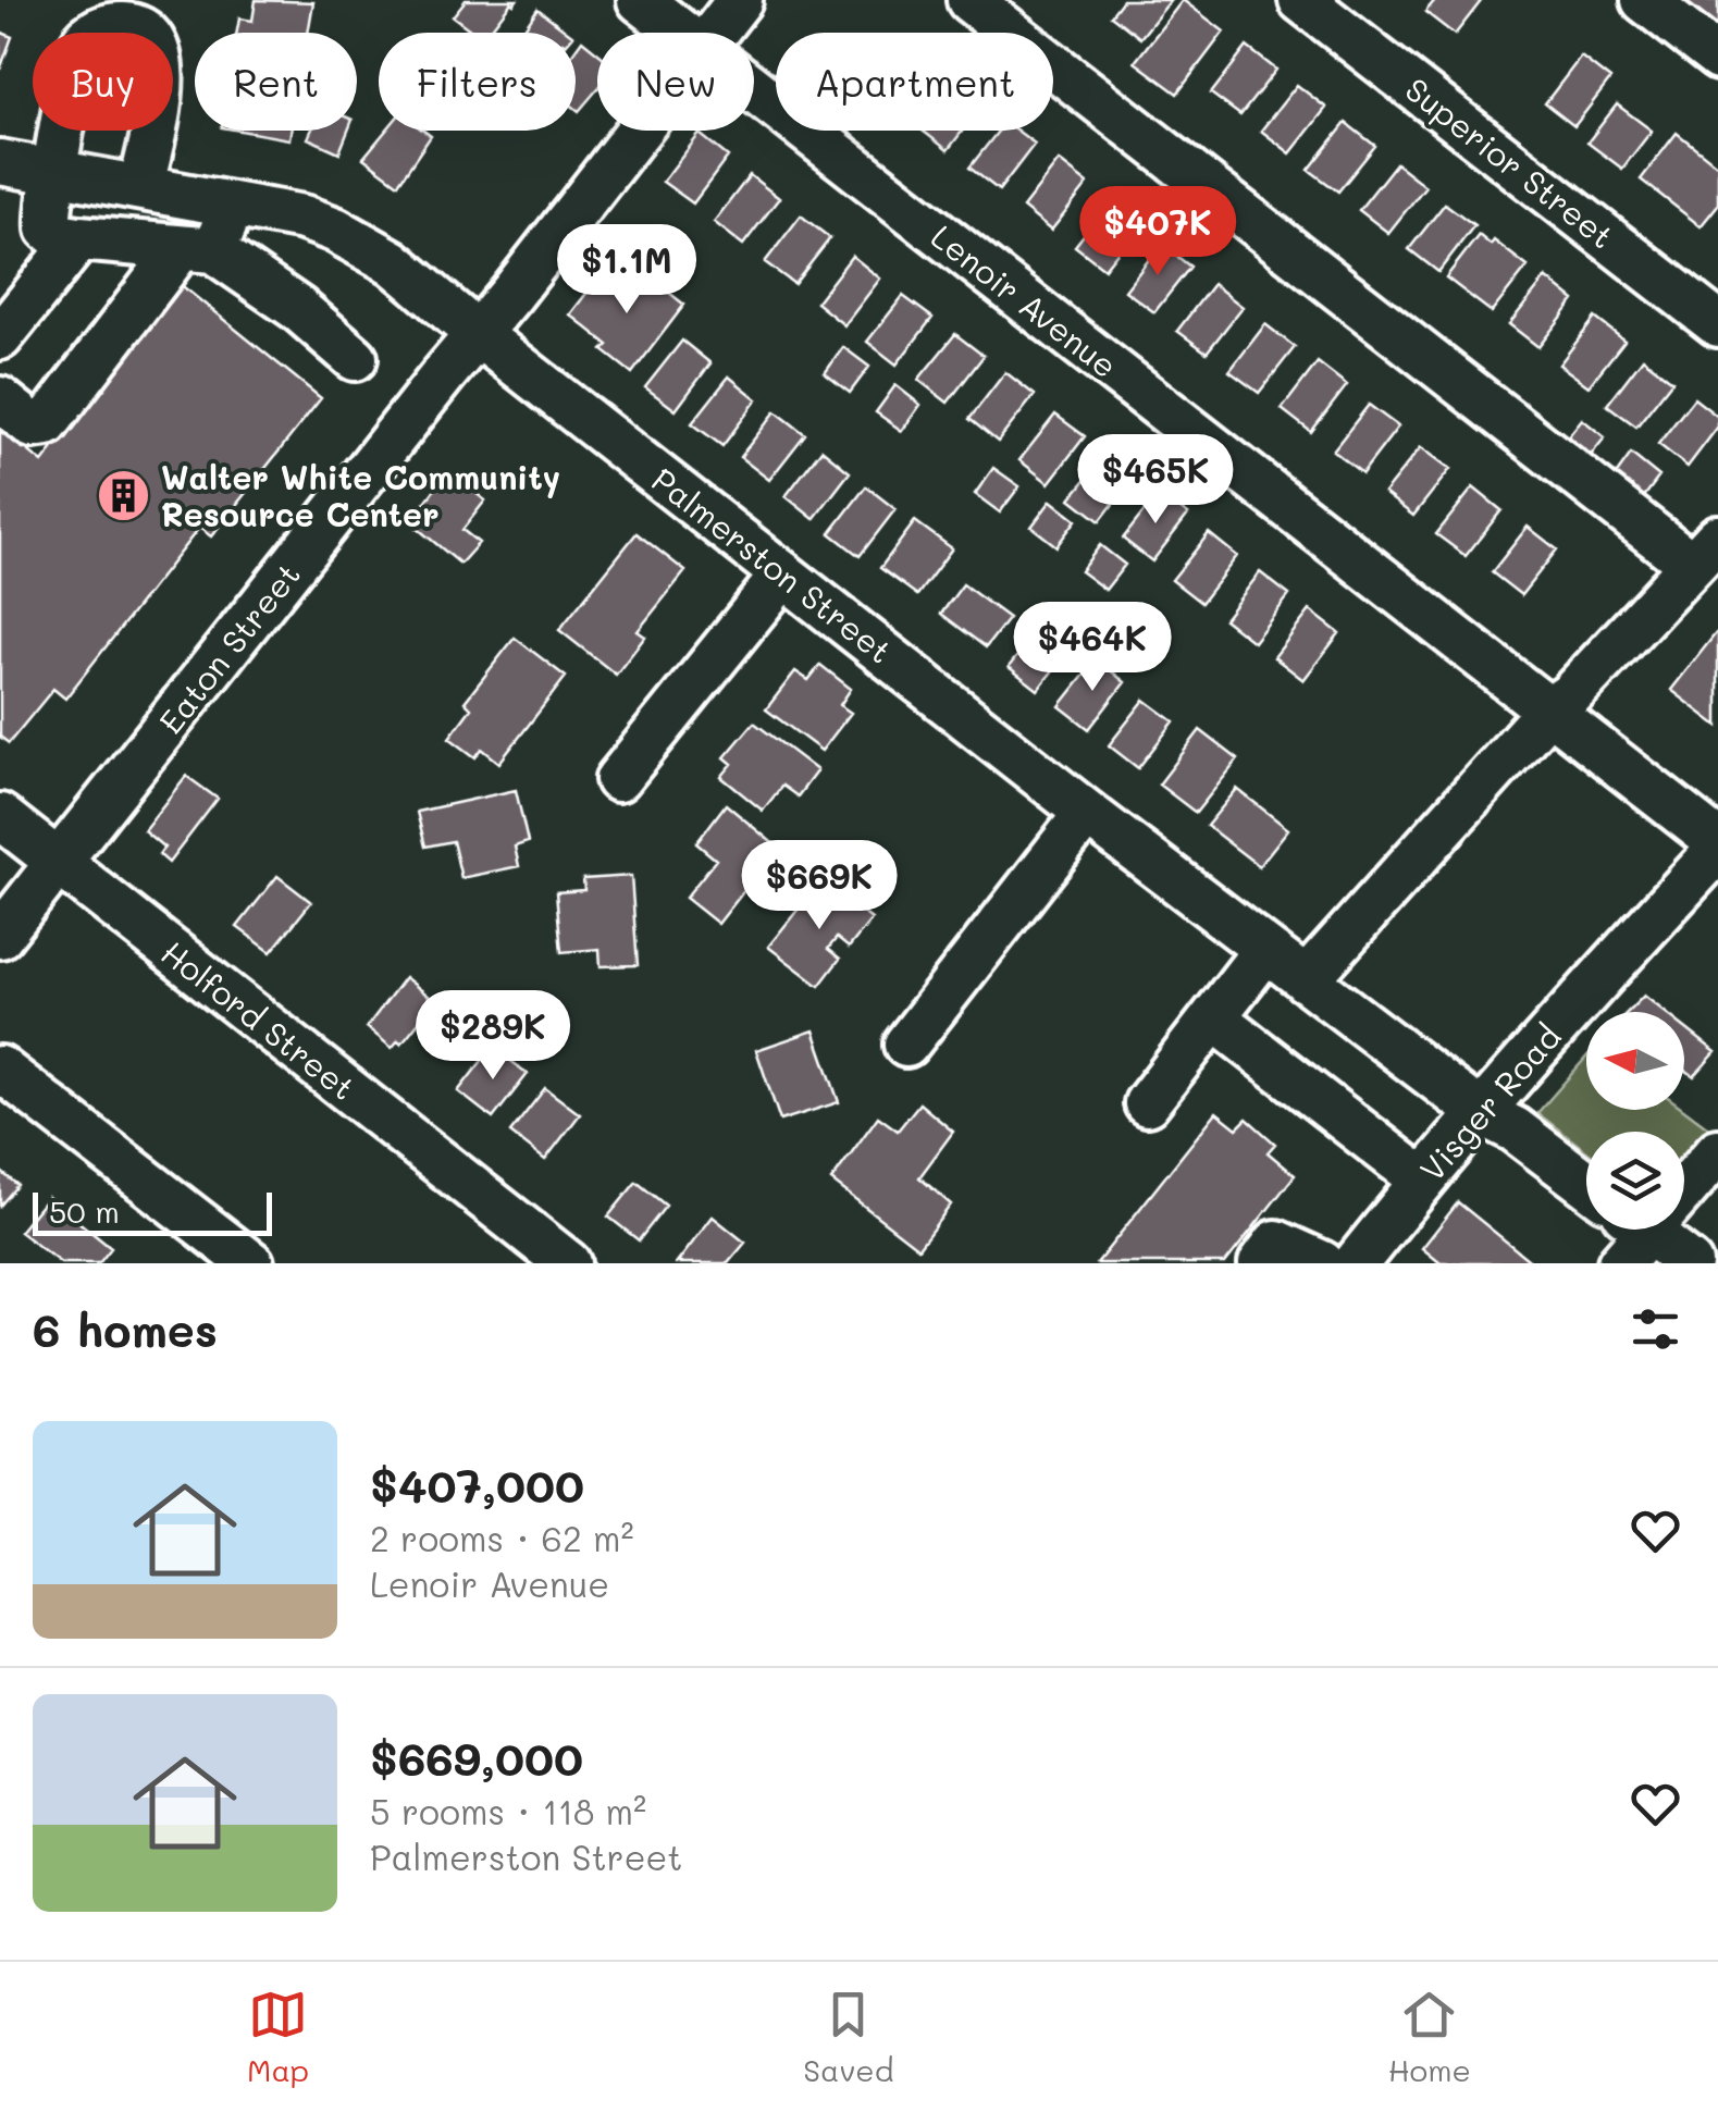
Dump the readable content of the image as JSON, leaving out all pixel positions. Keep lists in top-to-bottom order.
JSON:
{
  "streets": {
    "street": [
      "Superior Street",
      "Lenoir Avenue",
      "Palmerston Street",
      "Eaton Street",
      "Holford Street",
      "Visger Road"
    ]
  },
  "crossings": [
    ["Lenoir Avenue", "Visger Road"],
    ["Palmerston Street", "Eaton Street"],
    ["Palmerston Street", "Visger Road"],
    ["Eaton Street", "Holford Street"]
  ],
  "places": {
    "building": ["Walter White Community Resource Center"]
  },
  "scale_bar": "50 m",
  "north": "left",
  "page": {
    "chip": [
      "Buy",
      "Rent",
      "Filters",
      "New",
      "Apartment"
    ],
    "price": [
      "$407K",
      "$1.1M",
      "$465K",
      "$464K",
      "$669K",
      "$289K"
    ],
    "scale": "50 m",
    "heading": "6 homes",
    "list": [
      {
        "name": "$407,000",
        "note": "2 rooms · 62 m² · Lenoir Avenue"
      },
      {
        "name": "$669,000",
        "note": "5 rooms · 118 m² · Palmerston Street"
      }
    ],
    "tabs": ["Map", "Saved", "Home"]
  }
}
